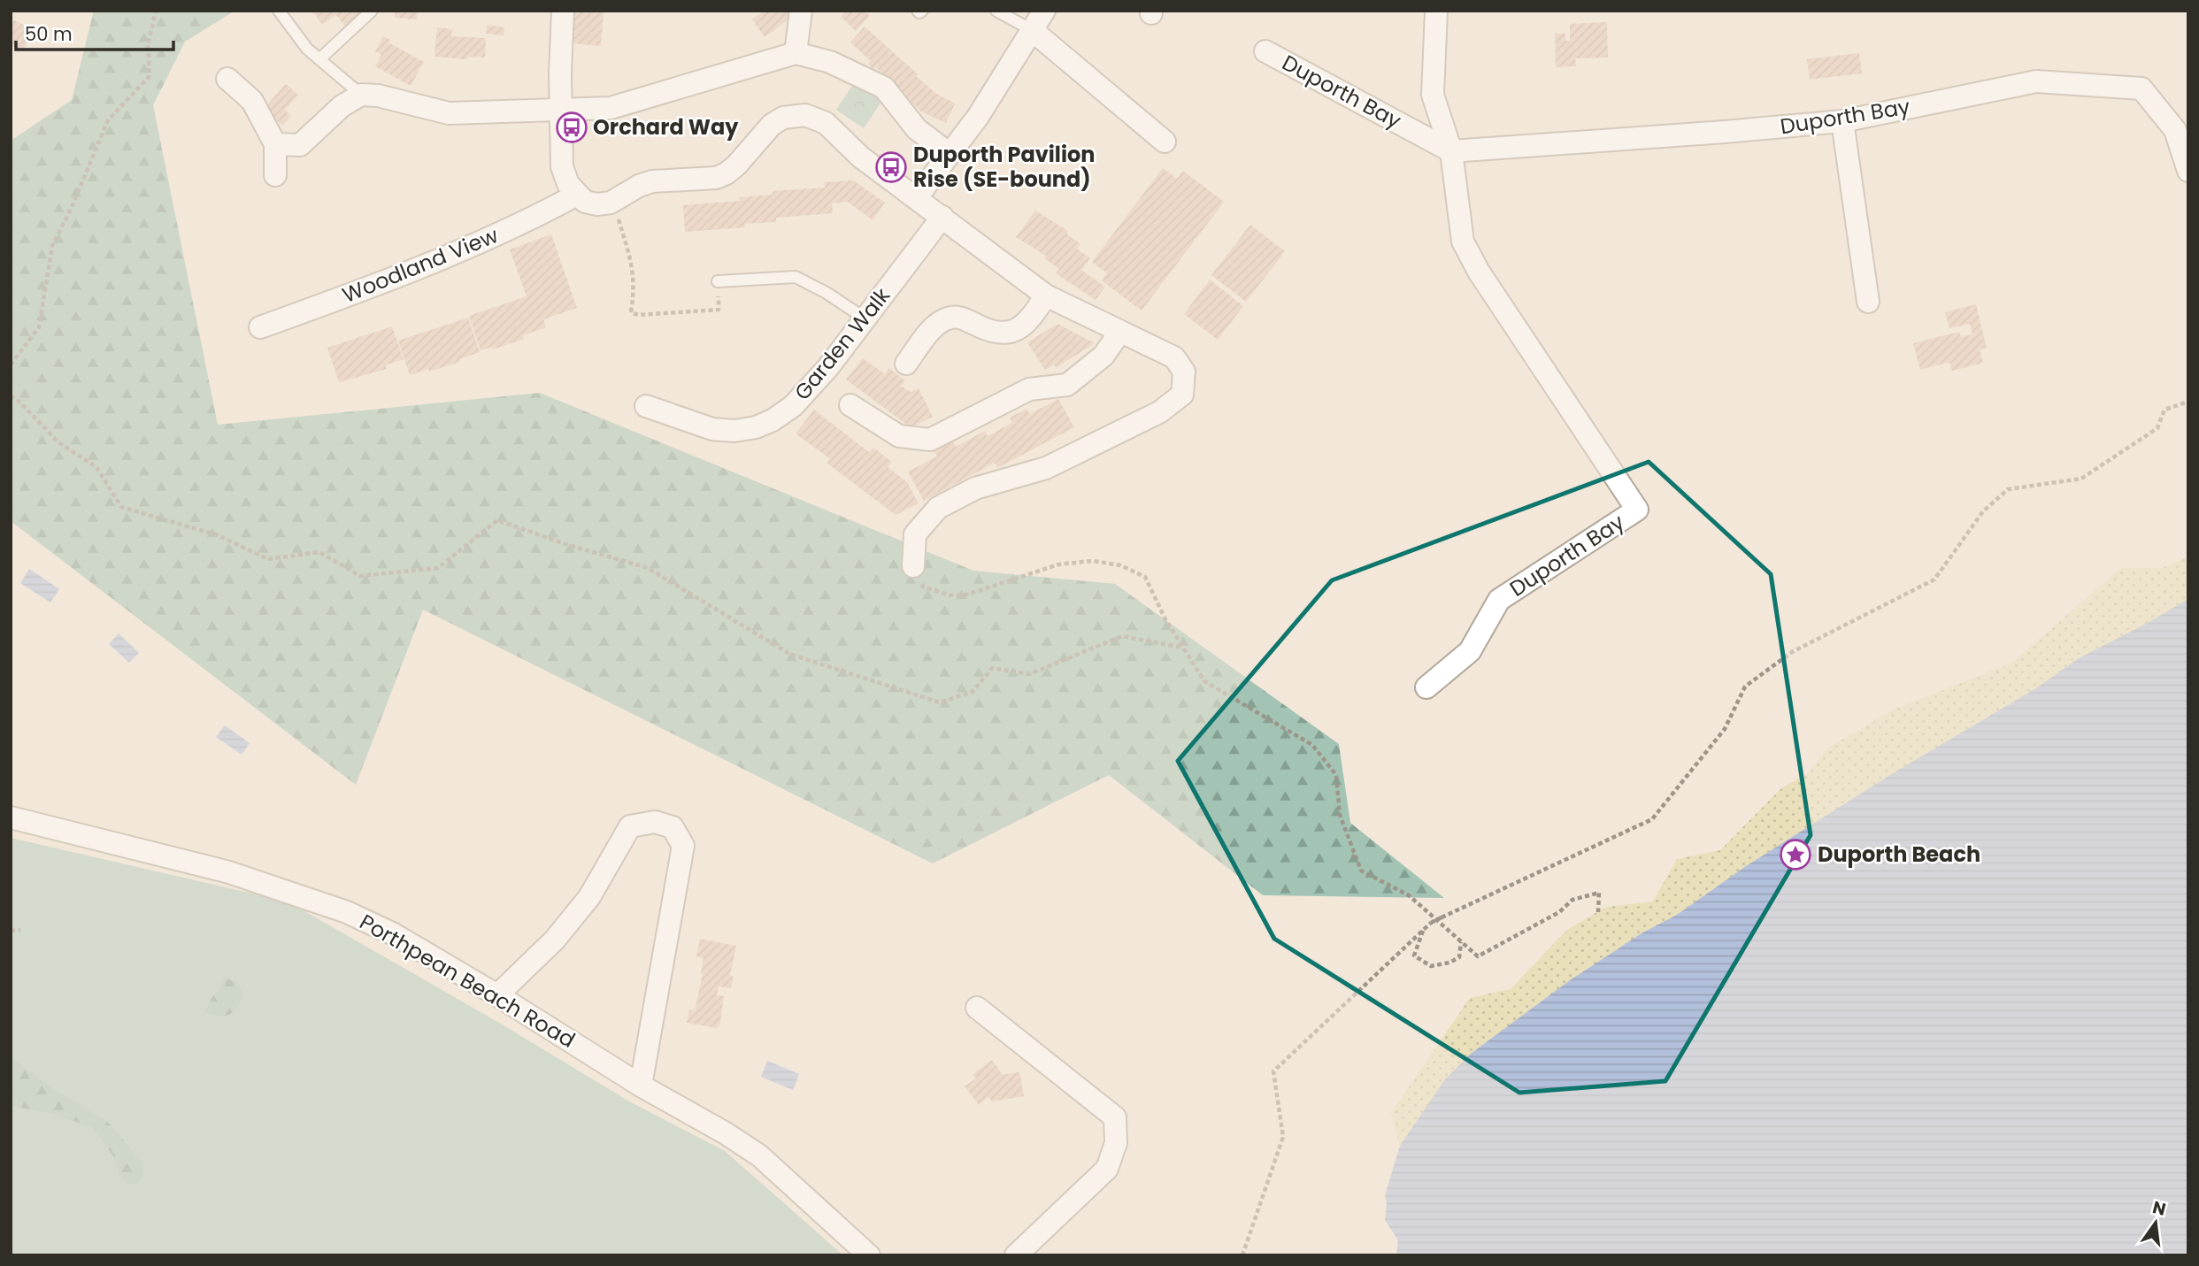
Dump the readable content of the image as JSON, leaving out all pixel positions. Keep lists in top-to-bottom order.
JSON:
{
  "streets": {
    "street": [
      "Duporth Bay",
      "Woodland View",
      "Garden Walk",
      "Porthpean Beach Road"
    ]
  },
  "places": {
    "bus stop": ["Orchard Way", "Duporth Pavilion Rise (SE-bound)"],
    "place": ["Duporth Beach"]
  },
  "scale_bar": "50 m",
  "north": "top"
}
